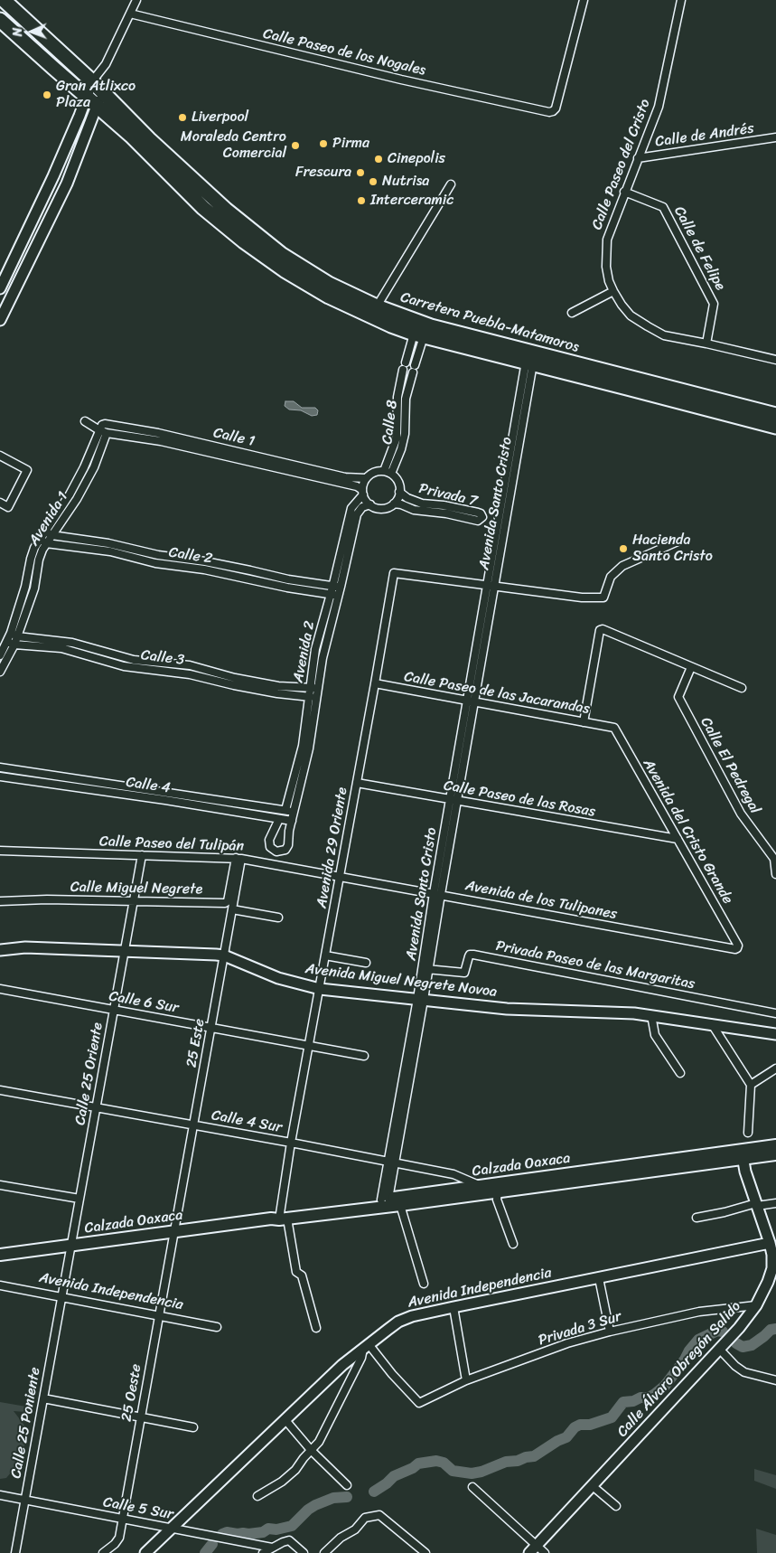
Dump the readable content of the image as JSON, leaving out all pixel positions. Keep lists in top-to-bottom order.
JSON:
{
  "streets": {
    "highway": ["Carretera Puebla-Matamoros"],
    "main road": [
      "Avenida Miguel Negrete Novoa",
      "Calzada Oaxaca",
      "Avenida Independencia",
      "Calle Álvaro Obregón Salido"
    ],
    "street": [
      "Calle Paseo de los Nogales",
      "Calle de Andrés",
      "Calle Paseo del Cristo",
      "Calle de Felipe",
      "Calle 8",
      "Calle 1",
      "Privada 7",
      "Avenida Santo Cristo",
      "Avenida 1",
      "Calle 2",
      "Avenida 2",
      "Calle 3",
      "Calle Paseo de las Jacarandas",
      "Calle El Pedregal",
      "Calle 4",
      "Calle Paseo de las Rosas",
      "Avenida del Cristo Grande",
      "Calle Paseo del Tulipán",
      "Avenida 29 Oriente",
      "Calle Miguel Negrete",
      "Avenida de los Tulipanes",
      "Privada Paseo de las Margaritas",
      "Calle 6 Sur",
      "25 Este",
      "Calle 25 Oriente",
      "Calle 4 Sur",
      "Privada 3 Sur",
      "25 Oeste",
      "Calle 25 Poniente",
      "Calle 5 Sur"
    ]
  },
  "crossings": [
    ["Calle de Andrés", "Calle Paseo del Cristo"],
    ["Calle Paseo del Cristo", "Calle de Felipe"],
    ["Carretera Puebla-Matamoros", "Calle 8"],
    ["Carretera Puebla-Matamoros", "Avenida Santo Cristo"],
    ["Calle 8", "Calle 1"],
    ["Calle 8", "Privada 7"],
    ["Calle 8", "Avenida 2"],
    ["Calle 1", "Privada 7"],
    ["Calle 1", "Avenida 1"],
    ["Calle 1", "Avenida 2"],
    ["Privada 7", "Avenida 2"],
    ["Avenida Santo Cristo", "Calle Paseo de las Jacarandas"],
    ["Avenida Santo Cristo", "Calle Paseo de las Rosas"],
    ["Avenida Santo Cristo", "Avenida 29 Oriente"],
    ["Avenida Santo Cristo", "Avenida de los Tulipanes"],
    ["Avenida Santo Cristo", "Privada Paseo de las Margaritas"],
    ["Avenida Santo Cristo", "Avenida Miguel Negrete Novoa"],
    ["Avenida Santo Cristo", "Calle 4 Sur"],
    ["Avenida Santo Cristo", "Calzada Oaxaca"],
    ["Avenida 1", "Calle 2"],
    ["Avenida 1", "Calle 3"],
    ["Calle 2", "Avenida 2"],
    ["Avenida 2", "Calle 3"],
    ["Avenida 2", "Calle 4"],
    ["Calle Paseo de las Jacarandas", "Avenida del Cristo Grande"],
    ["Calle Paseo de las Jacarandas", "Avenida 29 Oriente"],
    ["Calle Paseo de las Rosas", "Avenida del Cristo Grande"],
    ["Calle Paseo de las Rosas", "Avenida 29 Oriente"],
    ["Avenida del Cristo Grande", "Avenida de los Tulipanes"],
    ["Calle Paseo del Tulipán", "Avenida 29 Oriente"],
    ["Calle Paseo del Tulipán", "Calle Miguel Negrete"],
    ["Calle Paseo del Tulipán", "Avenida de los Tulipanes"],
    ["Calle Paseo del Tulipán", "25 Este"],
    ["Calle Paseo del Tulipán", "Calle 25 Oriente"],
    ["Avenida 29 Oriente", "Avenida de los Tulipanes"],
    ["Avenida 29 Oriente", "Avenida Miguel Negrete Novoa"],
    ["Avenida 29 Oriente", "Calle 6 Sur"],
    ["Avenida 29 Oriente", "Calle 4 Sur"],
    ["Avenida 29 Oriente", "Calzada Oaxaca"],
    ["Calle Miguel Negrete", "25 Este"],
    ["Calle Miguel Negrete", "Calle 25 Oriente"],
    ["Avenida Miguel Negrete Novoa", "25 Este"],
    ["Avenida Miguel Negrete Novoa", "Calle 25 Oriente"],
    ["Calle 6 Sur", "25 Este"],
    ["Calle 6 Sur", "Calle 25 Oriente"],
    ["25 Este", "Calle 4 Sur"],
    ["25 Este", "Calzada Oaxaca"],
    ["25 Este", "25 Oeste"],
    ["Calle 25 Oriente", "Calle 4 Sur"],
    ["Calle 25 Oriente", "Calzada Oaxaca"],
    ["Calle 25 Oriente", "Avenida Independencia"],
    ["Calle 25 Oriente", "Calle 25 Poniente"],
    ["Calle 4 Sur", "Calzada Oaxaca"],
    ["Calzada Oaxaca", "Calle Álvaro Obregón Salido"],
    ["Calzada Oaxaca", "25 Oeste"],
    ["Avenida Independencia", "Privada 3 Sur"],
    ["Avenida Independencia", "Calle Álvaro Obregón Salido"],
    ["Avenida Independencia", "25 Oeste"],
    ["Avenida Independencia", "Calle 25 Poniente"],
    ["Avenida Independencia", "Calle 5 Sur"],
    ["Privada 3 Sur", "Calle Álvaro Obregón Salido"],
    ["25 Oeste", "Calle 5 Sur"],
    ["Calle 25 Poniente", "Calle 5 Sur"]
  ],
  "places": [
    "Gran Atlixco Plaza",
    "Liverpool",
    "Pirma",
    "Moraleda Centro Comercial",
    "Cinepolis",
    "Frescura",
    "Nutrisa",
    "Interceramic",
    "Hacienda Santo Cristo"
  ],
  "north": "left"
}
